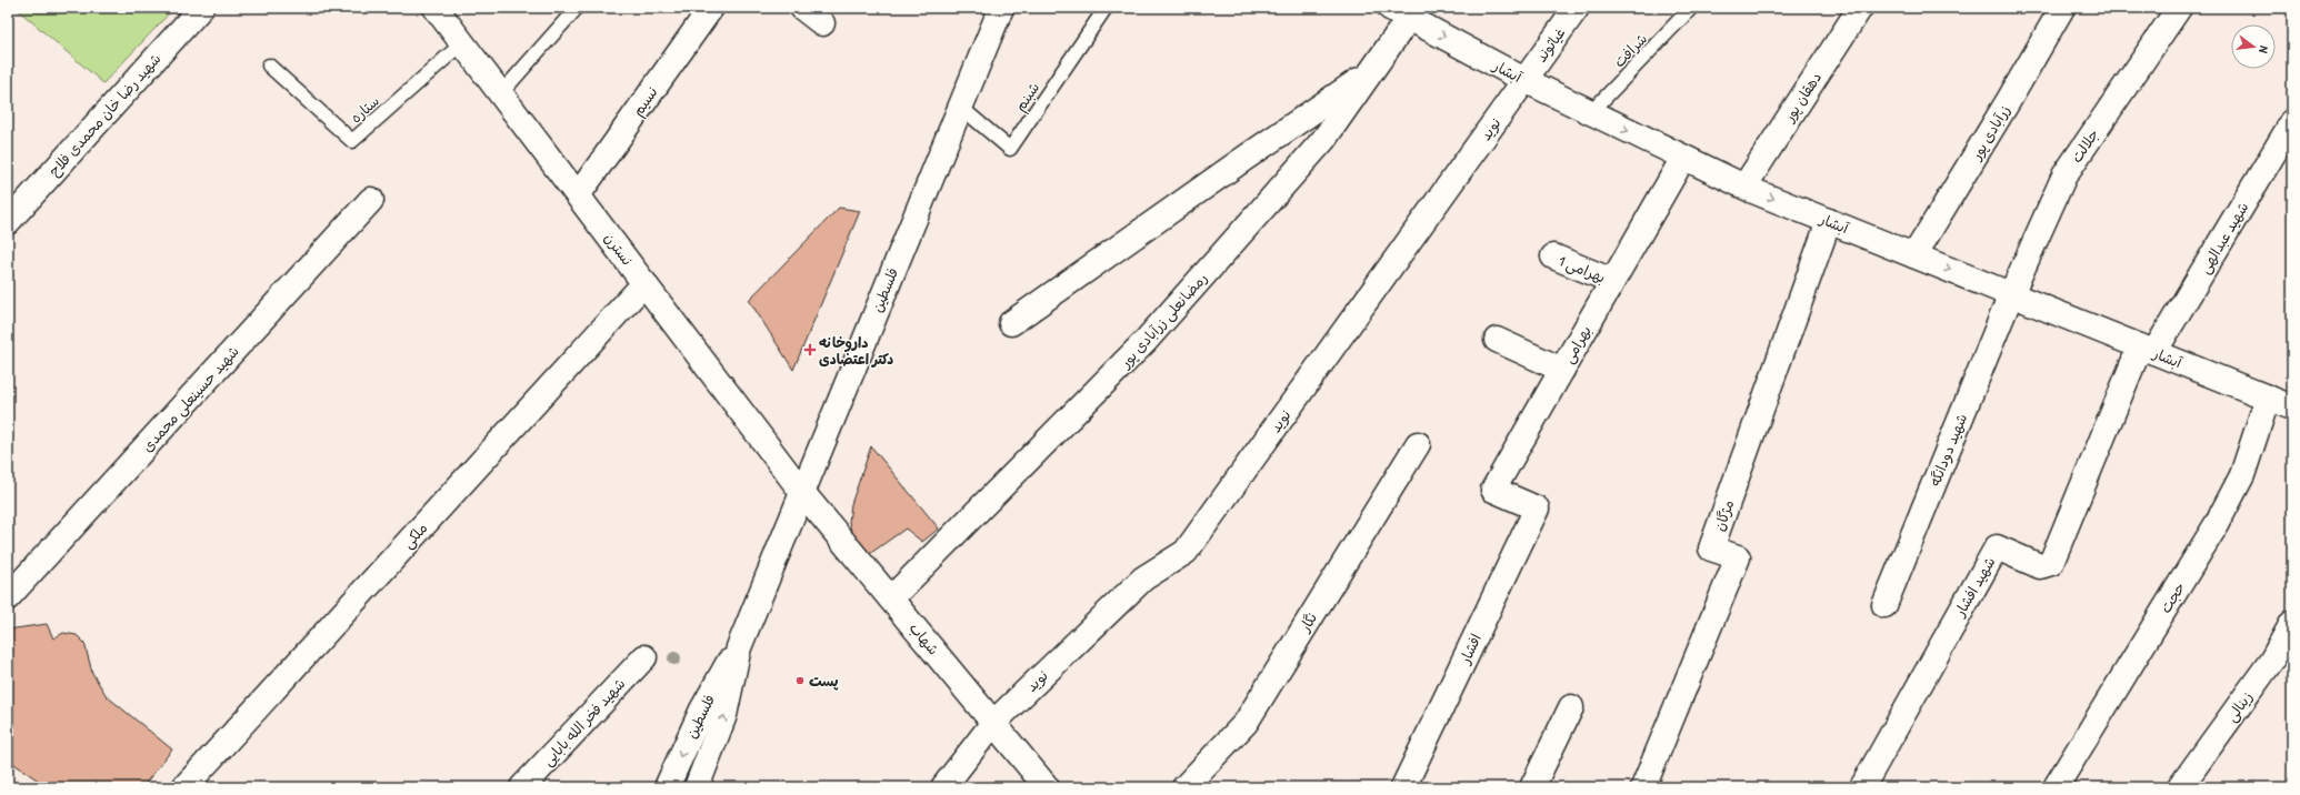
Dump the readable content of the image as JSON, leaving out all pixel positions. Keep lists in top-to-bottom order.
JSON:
{
  "streets": {
    "street": [
      "غیاثوند",
      "آبشار",
      "دهقان پور",
      "نسیم",
      "شهید رضا خان محمدی فلاح",
      "نوید",
      "زرآبادی پور",
      "جلالت",
      "شهید عبدالهی",
      "نسترن",
      "بهرامی 1",
      "فلسطین",
      "رمضانعلی زرآبادی پور",
      "بهرامی",
      "شهید حسینعلی محمدی",
      "شهید دودانگه",
      "مژگان",
      "ملکی",
      "شهید افشار",
      "حجت",
      "نگار",
      "شهاب",
      "افشار",
      "زینالی",
      "شهید فخر الله بابایی"
    ],
    "lane": ["شرافت", "شبنم", "ستاره"]
  },
  "crossings": [
    ["غیاثوند", "آبشار"],
    ["غیاثوند", "نوید"],
    ["شرافت", "آبشار"],
    ["آبشار", "دهقان پور"],
    ["آبشار", "نوید"],
    ["آبشار", "زرآبادی پور"],
    ["آبشار", "جلالت"],
    ["آبشار", "شهید عبدالهی"],
    ["آبشار", "رمضانعلی زرآبادی پور"],
    ["آبشار", "بهرامی"],
    ["آبشار", "شهید دودانگه"],
    ["آبشار", "مژگان"],
    ["آبشار", "شهید افشار"],
    ["آبشار", "حجت"],
    ["شبنم", "فلسطین"],
    ["نسیم", "نسترن"],
    ["ستاره", "نسترن"],
    ["نوید", "شهاب"],
    ["جلالت", "شهید دودانگه"],
    ["شهید عبدالهی", "شهید افشار"],
    ["نسترن", "فلسطین"],
    ["نسترن", "ملکی"],
    ["نسترن", "شهاب"],
    ["بهرامی 1", "بهرامی"],
    ["فلسطین", "شهاب"],
    ["رمضانعلی زرآبادی پور", "شهاب"],
    ["بهرامی", "افشار"]
  ],
  "one_way": ["آبشار"],
  "places": {
    "health": ["داروخانه دکتر اعتضادی"],
    "other": ["پست"]
  },
  "north": "right"
}
